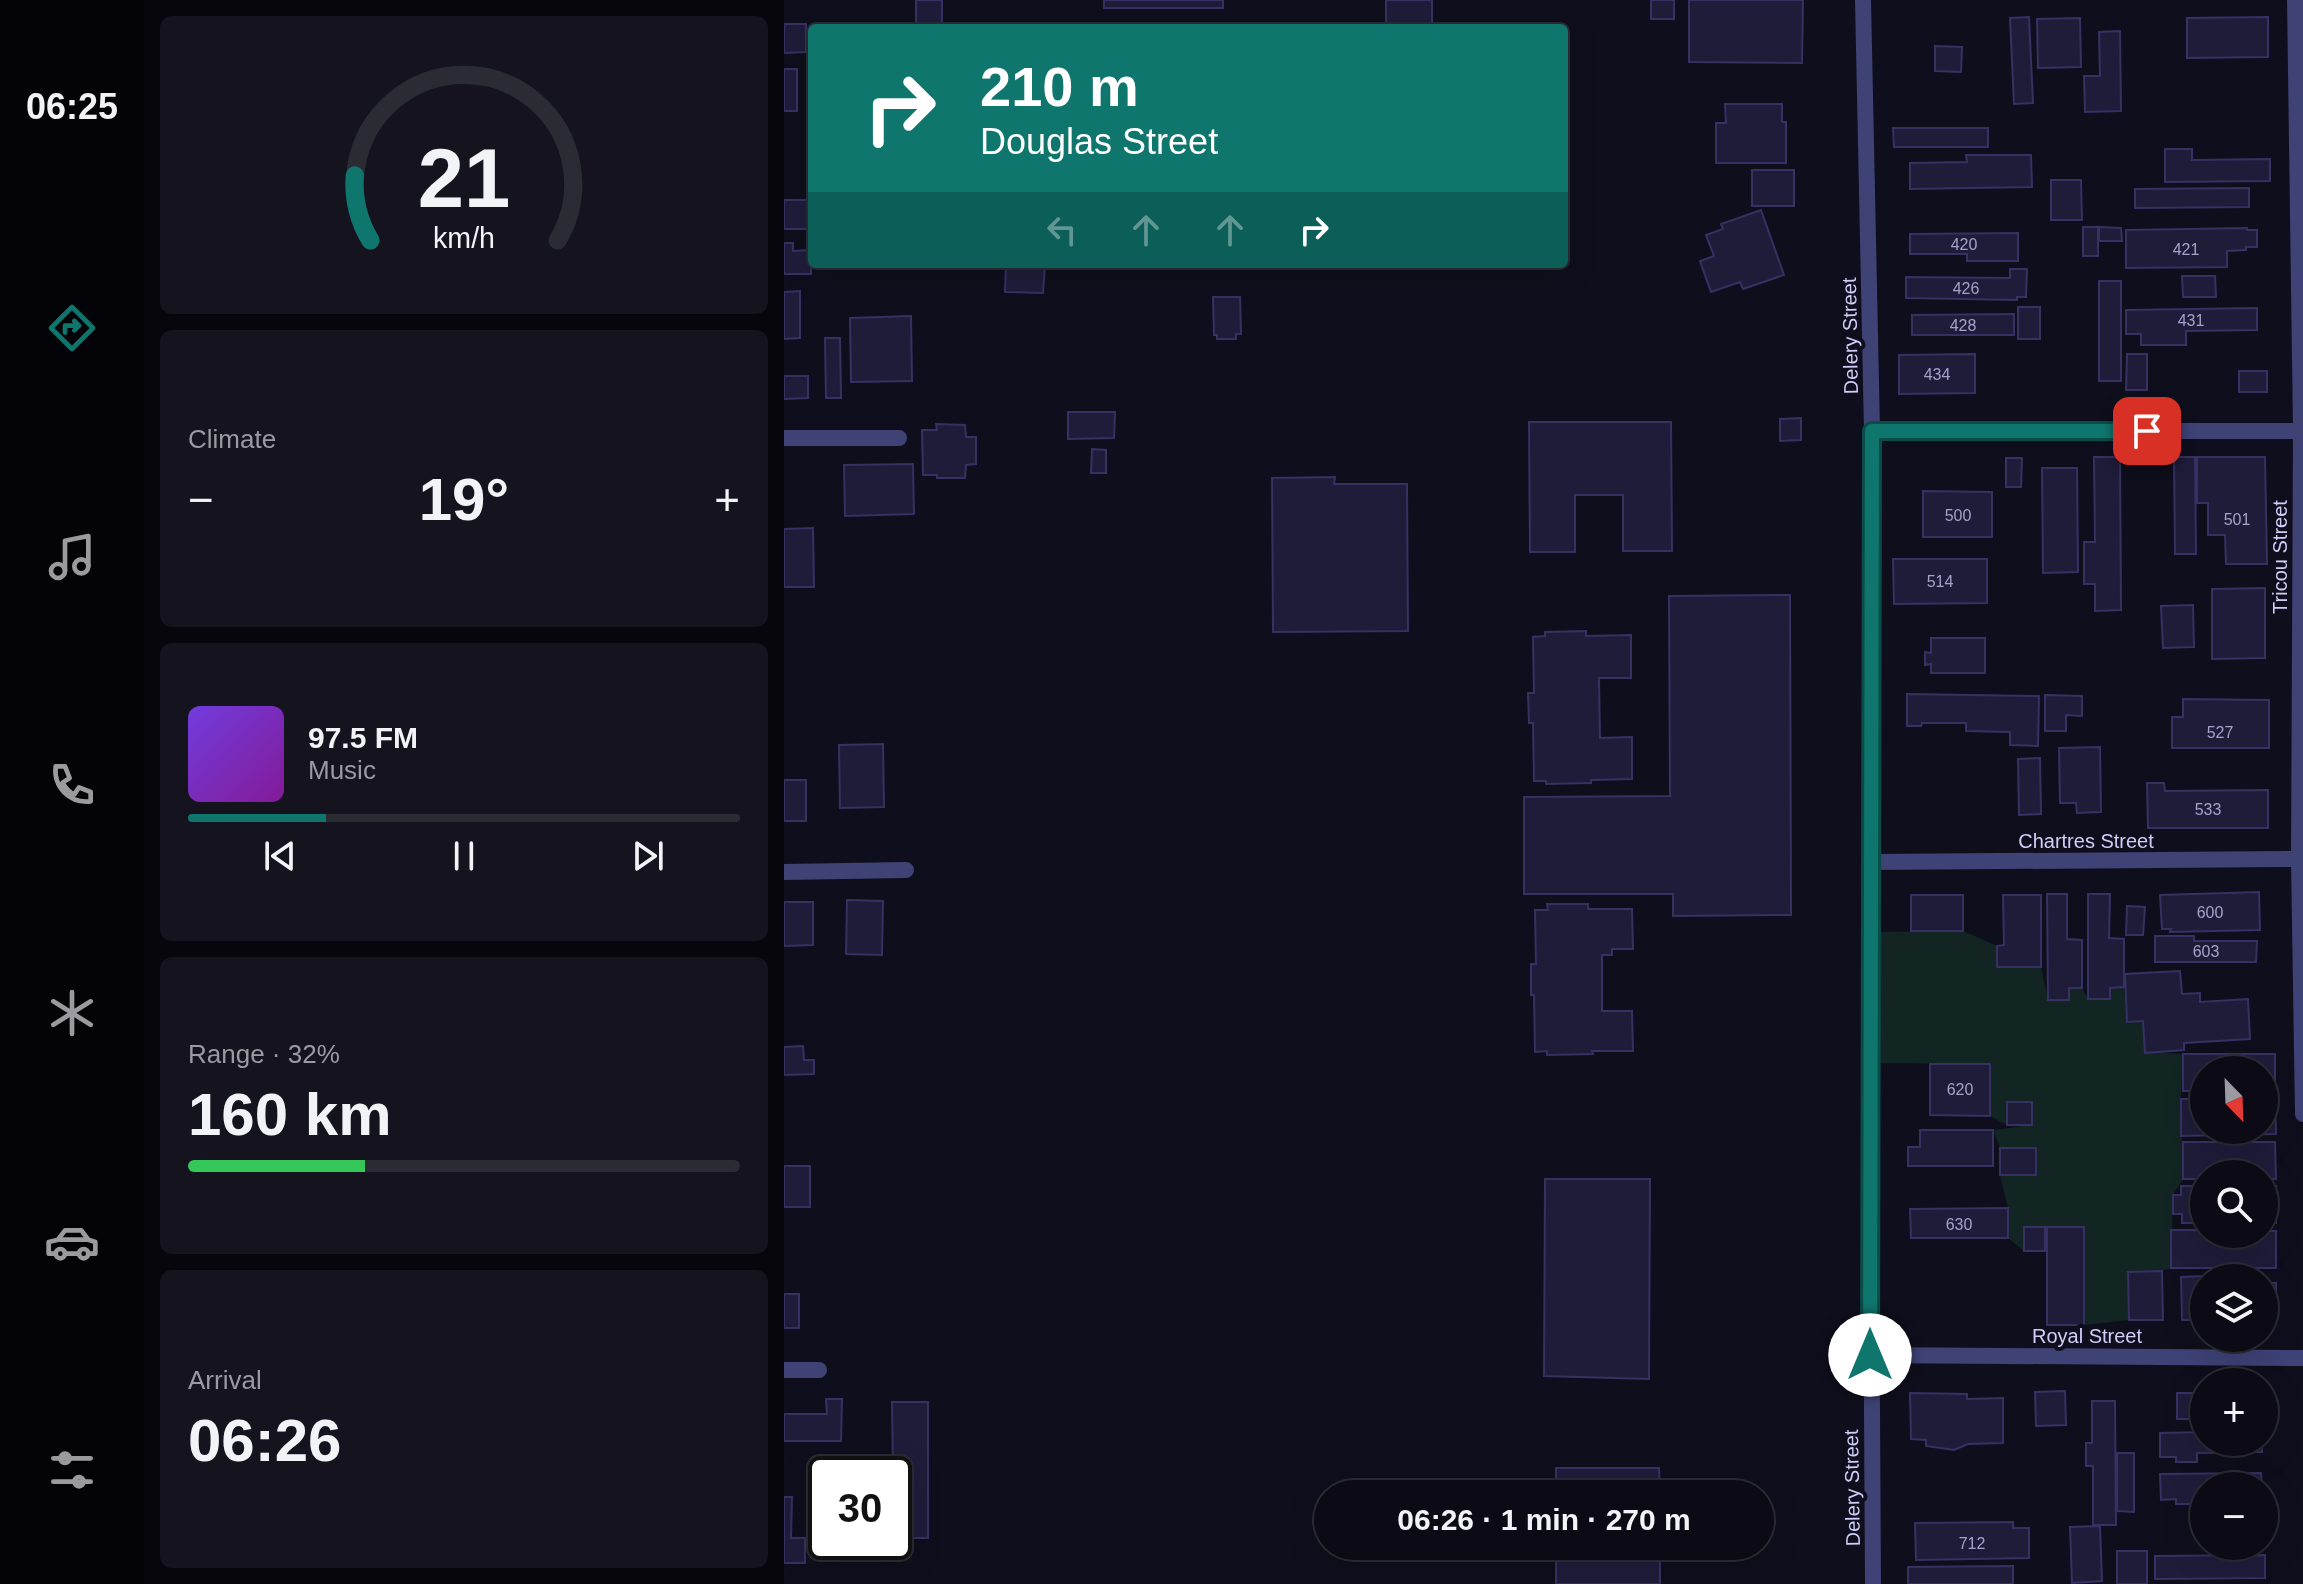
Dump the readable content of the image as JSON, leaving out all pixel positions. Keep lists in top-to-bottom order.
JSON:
{
  "streets": {
    "street": [
      "Delery Street",
      "Tricou Street",
      "Chartres Street",
      "Royal Street"
    ]
  },
  "crossings": [
    ["Delery Street", "Chartres Street"],
    ["Delery Street", "Royal Street"],
    ["Tricou Street", "Chartres Street"]
  ],
  "house_numbers": [
    "420",
    "421",
    "426",
    "431",
    "428",
    "434",
    "500",
    "501",
    "514",
    "527",
    "533",
    "600",
    "603",
    "620",
    "630",
    "712"
  ],
  "north": "bottom right",
  "page": {
    "tabs": "06:25",
    "turn": ["210 m", "Douglas Street"],
    "tile": [
      "Climate",
      ["Range · 32%", "160 km"],
      ["Arrival", "06:26"]
    ],
    "heat": ["−", "19°", "+"],
    "song": ["97.5 FM", "Music"],
    "map_buttons": ["+", "−"],
    "limit": "30",
    "trip": "06:26 · 1 min · 270 m",
    "gauge": ["21", "km/h"]
  }
}
